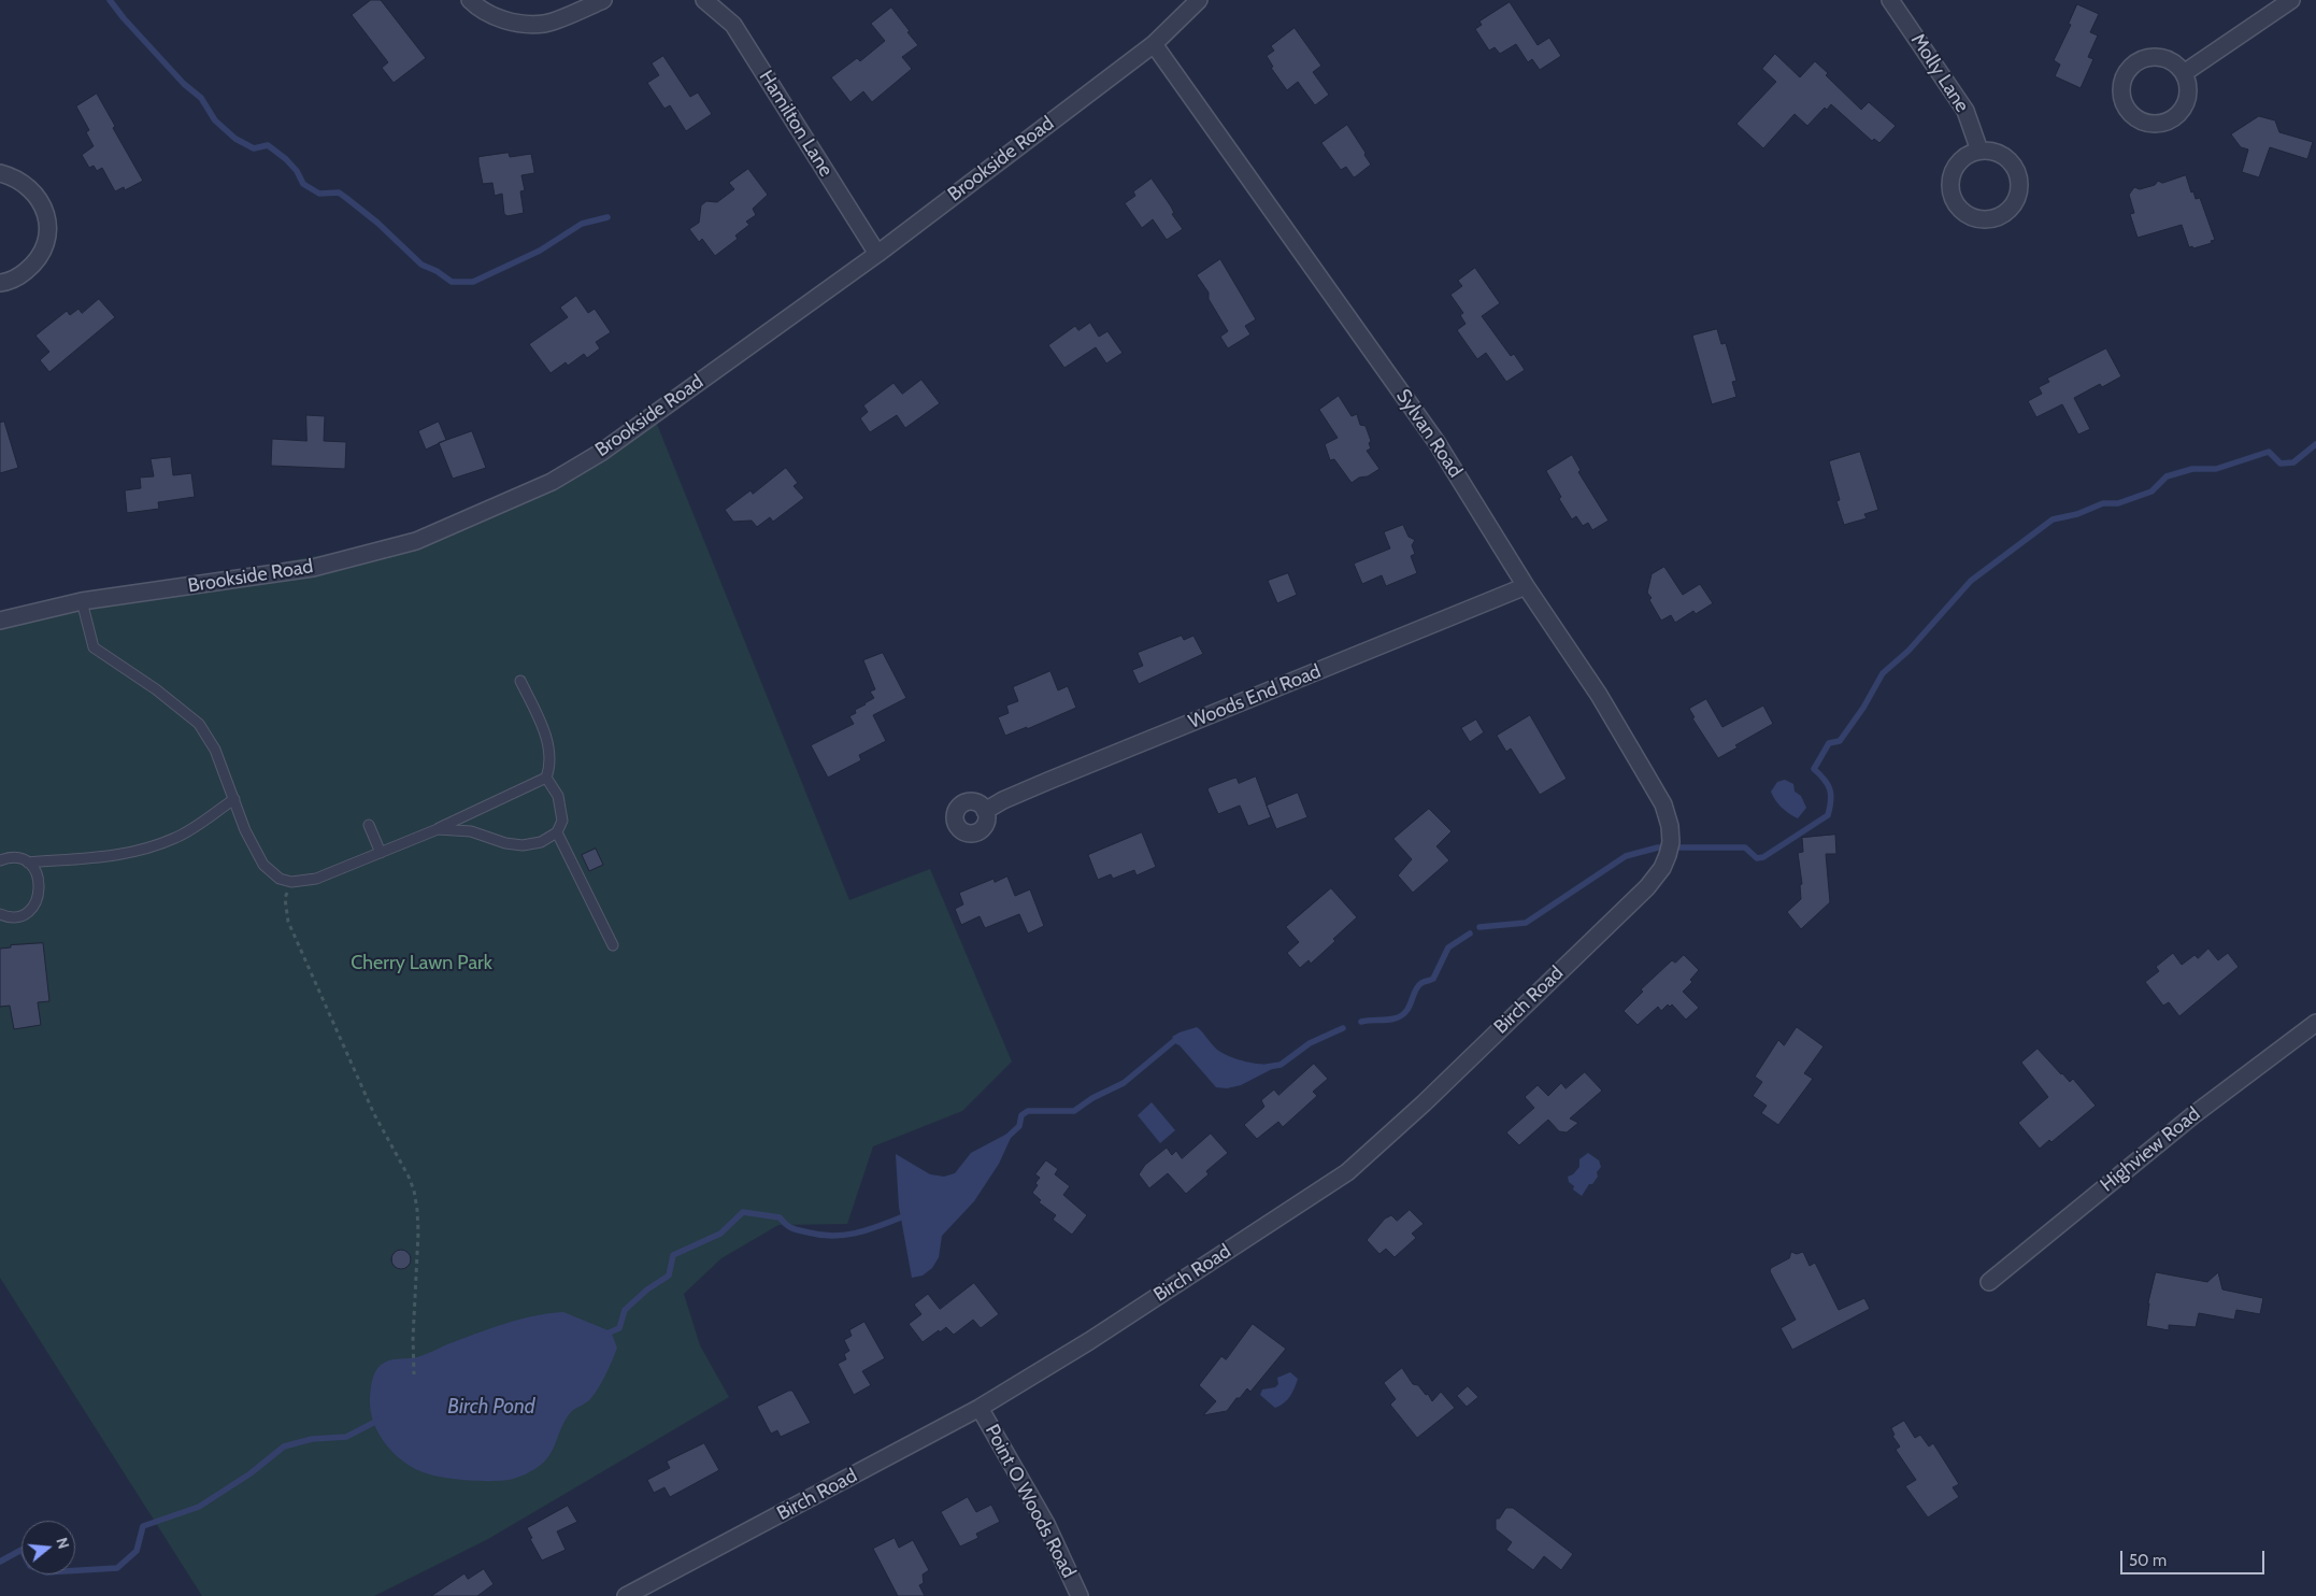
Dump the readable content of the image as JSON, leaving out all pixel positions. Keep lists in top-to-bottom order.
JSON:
{
  "streets": {
    "street": [
      "Molly Lane",
      "Hamilton Lane",
      "Brookside Road",
      "Sylvan Road",
      "Woods End Road",
      "Birch Road",
      "Highview Road",
      "Point O Woods Road"
    ]
  },
  "crossings": [
    ["Hamilton Lane", "Brookside Road"],
    ["Brookside Road", "Sylvan Road"],
    ["Sylvan Road", "Woods End Road"],
    ["Sylvan Road", "Birch Road"],
    ["Birch Road", "Point O Woods Road"]
  ],
  "water": ["Birch Pond"],
  "parks": ["Cherry Lawn Park"],
  "scale_bar": "50 m",
  "north": "right"
}
